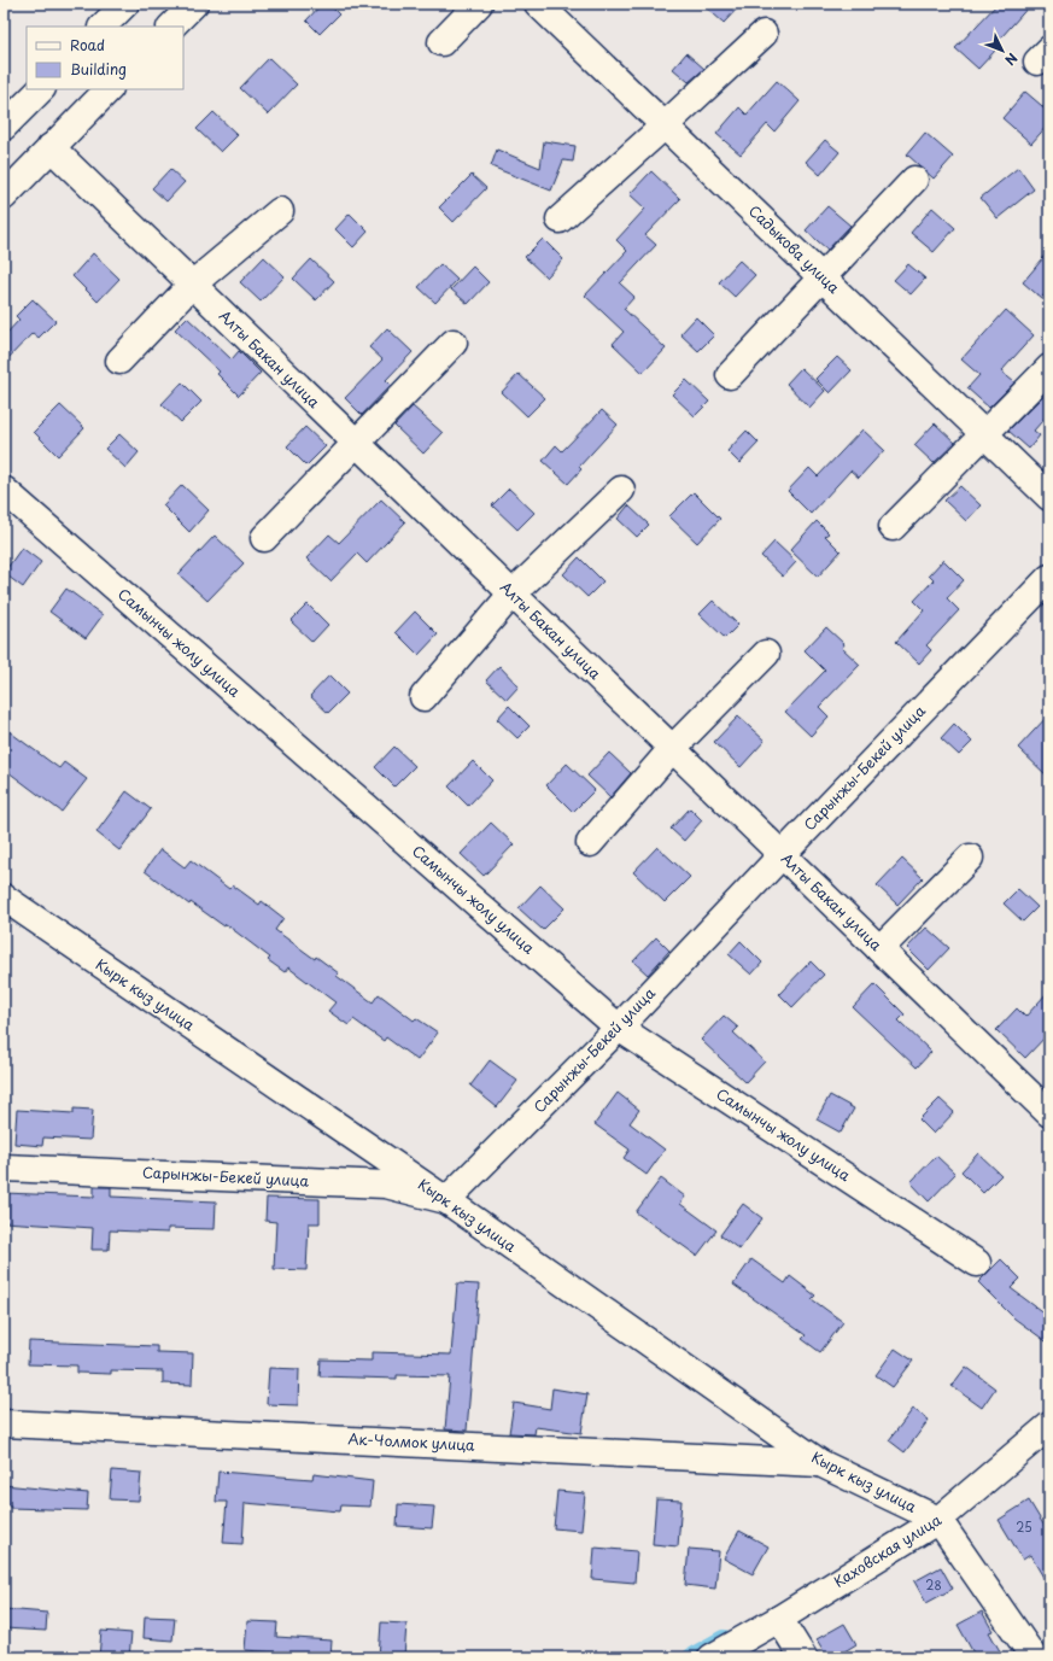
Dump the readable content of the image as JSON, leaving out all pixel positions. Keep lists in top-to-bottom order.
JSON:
{
  "streets": {
    "street": [
      "Садыкова улица",
      "Алты Бакан улица",
      "Самынчы жолу улица",
      "Сарынжы-Бекей улица",
      "Кырк кыз улица",
      "Ак-Чолмок улица",
      "Каховская улица"
    ]
  },
  "crossings": [
    ["Алты Бакан улица", "Сарынжы-Бекей улица"],
    ["Самынчы жолу улица", "Сарынжы-Бекей улица"],
    ["Сарынжы-Бекей улица", "Кырк кыз улица"],
    ["Кырк кыз улица", "Ак-Чолмок улица"],
    ["Кырк кыз улица", "Каховская улица"]
  ],
  "house_numbers": ["25", "28"],
  "legend": ["Road", "Building"],
  "north": "bottom right"
}
